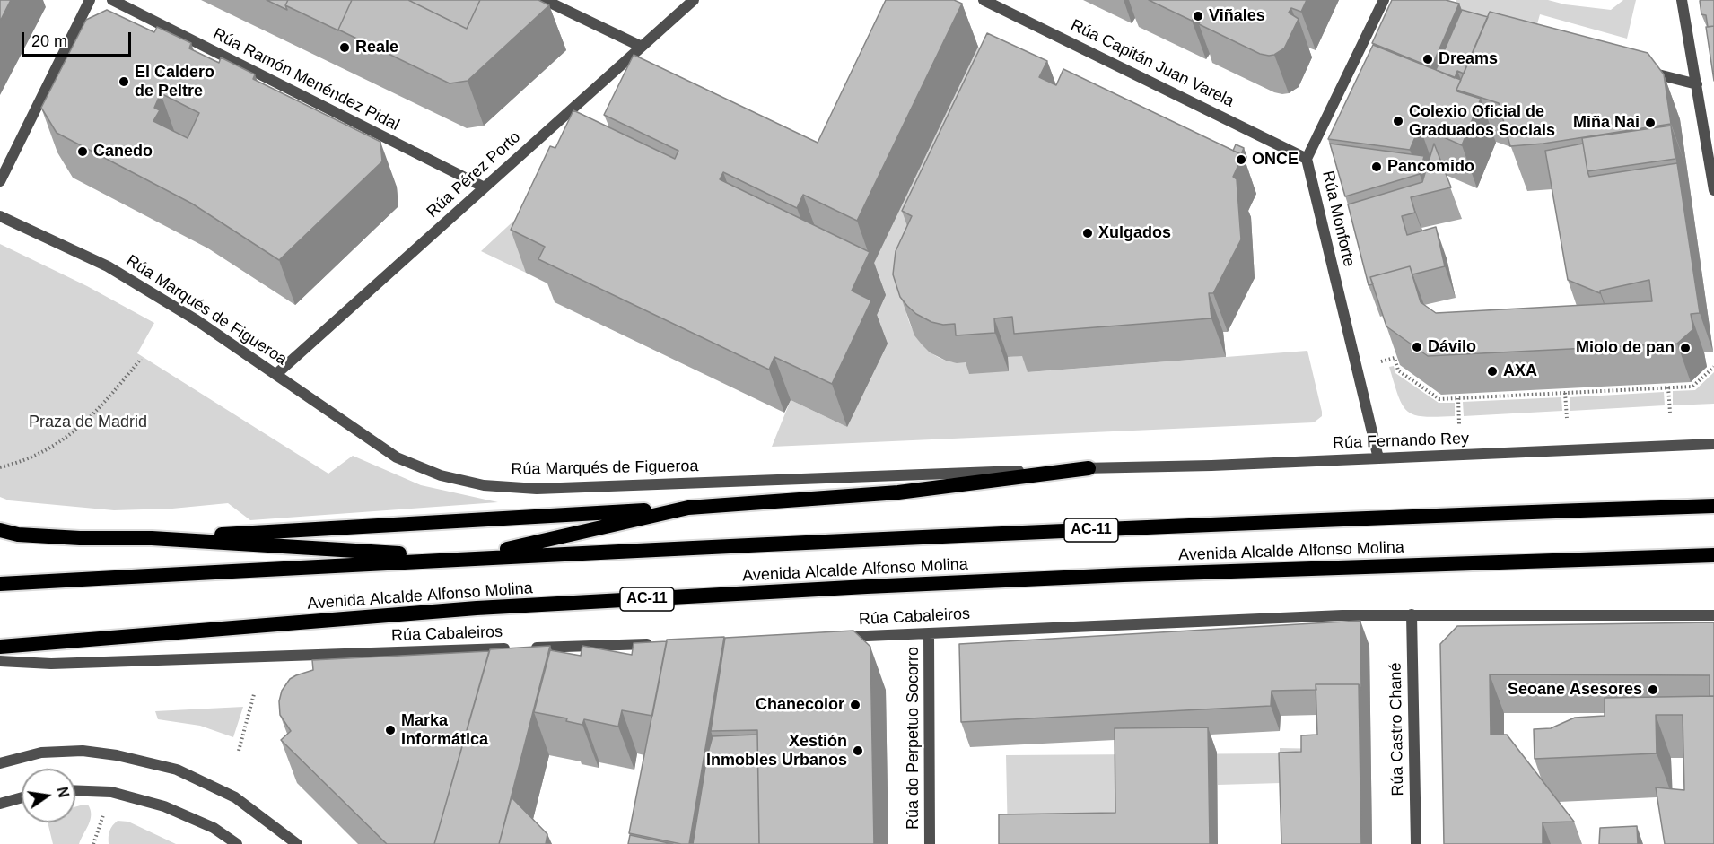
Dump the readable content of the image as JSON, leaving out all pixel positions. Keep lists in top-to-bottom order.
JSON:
{
  "streets": {
    "highway": ["AC-11", "Avenida Alcalde Alfonso Molina"],
    "street": [
      "Rúa Capitán Juan Varela",
      "Rúa Ramón Menéndez Pidal",
      "Rúa Pérez Porto",
      "Rúa Monforte",
      "Rúa Marqués de Figueroa",
      "Rúa Fernando Rey",
      "Rúa Cabaleiros",
      "Rúa Castro Chané",
      "Rúa do Perpetuo Socorro"
    ]
  },
  "crossings": [
    ["Rúa Capitán Juan Varela", "Rúa Monforte"],
    ["Rúa Ramón Menéndez Pidal", "Rúa Pérez Porto"],
    ["Rúa Pérez Porto", "Rúa Marqués de Figueroa"],
    ["Rúa Monforte", "Rúa Fernando Rey"],
    ["Rúa Marqués de Figueroa", "Rúa Fernando Rey"],
    ["Rúa Cabaleiros", "Rúa Castro Chané"],
    ["Rúa Cabaleiros", "Rúa do Perpetuo Socorro"]
  ],
  "parks": ["Praza de Madrid"],
  "places": [
    "Viñales",
    "Reale",
    "Dreams",
    "El Caldero de Peltre",
    "Colexio Oficial de Graduados Sociais",
    "Miña Nai",
    "Canedo",
    "ONCE",
    "Pancomido",
    "Xulgados",
    "Dávilo",
    "Miolo de pan",
    "AXA",
    "Seoane Asesores",
    "Chanecolor",
    "Marka Informática",
    "Xestión Inmobles Urbanos"
  ],
  "scale_bar": "20 m",
  "north": "right"
}
